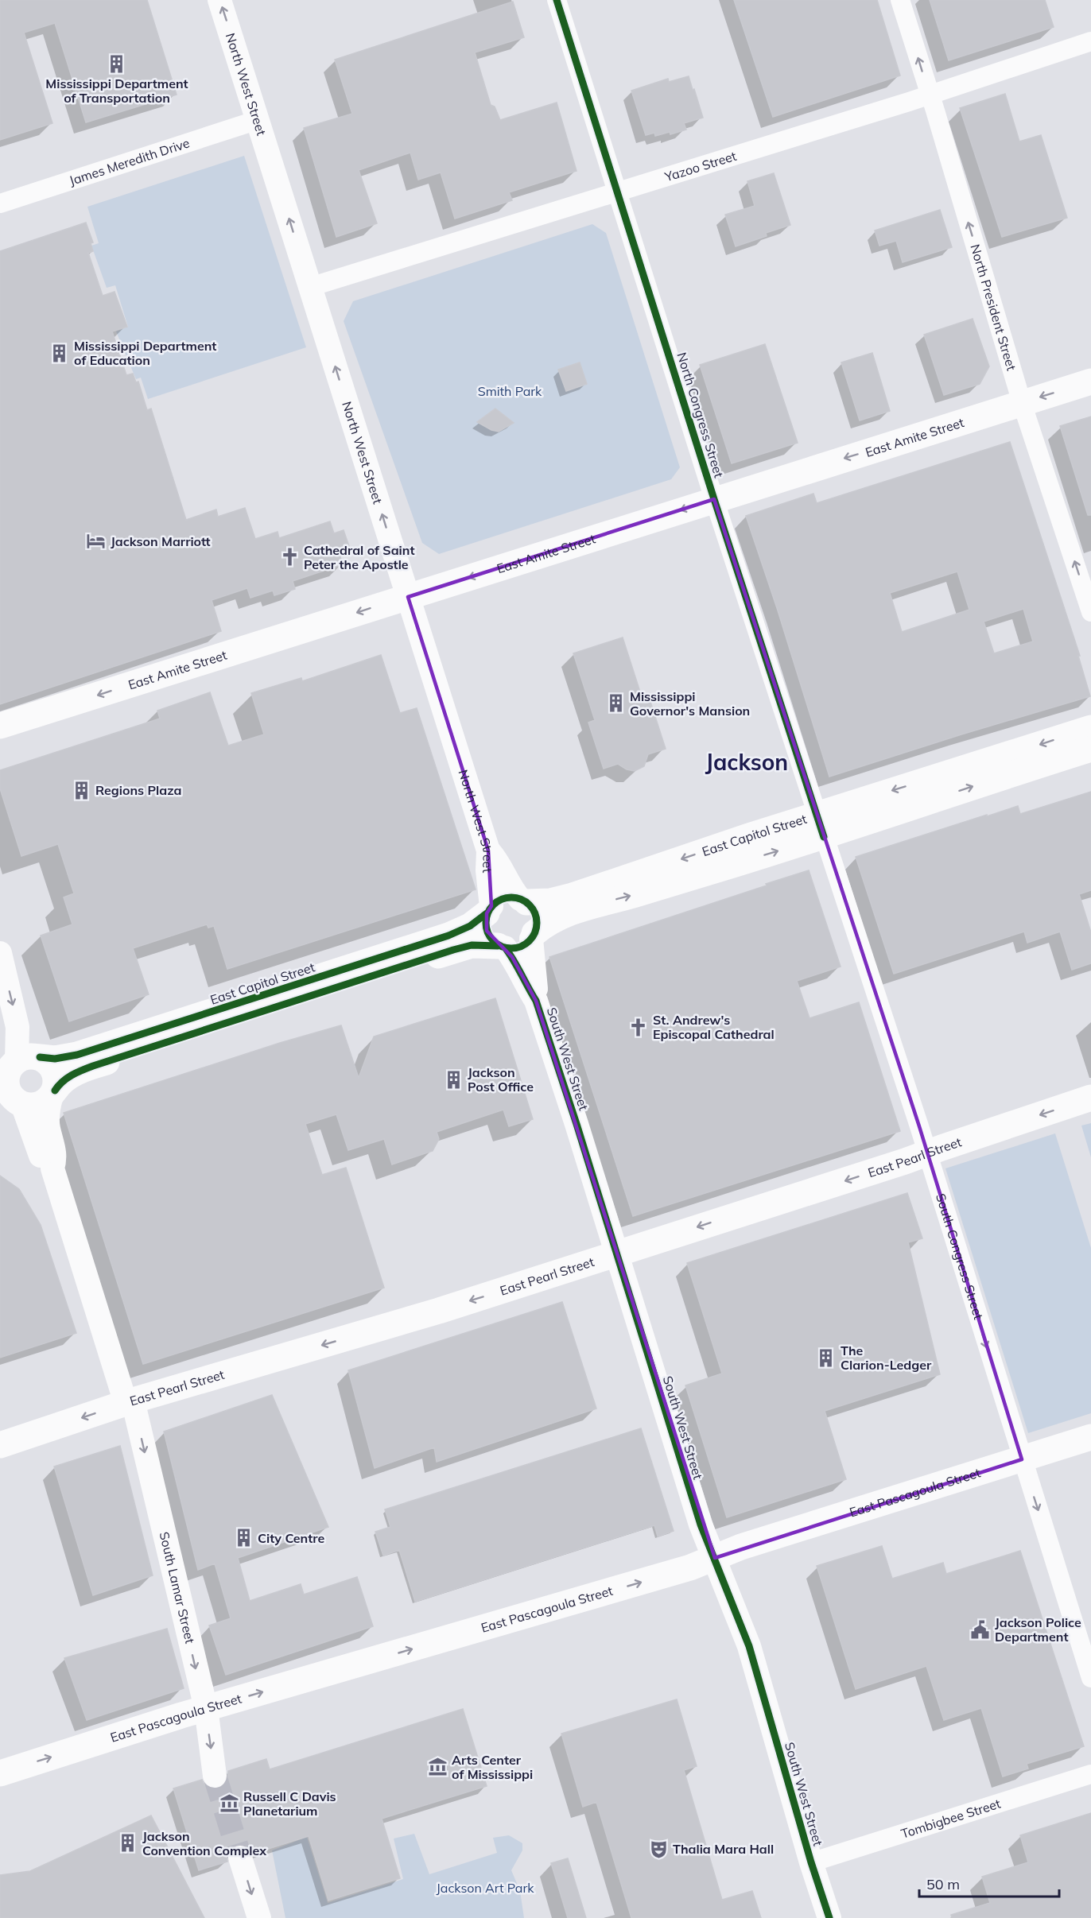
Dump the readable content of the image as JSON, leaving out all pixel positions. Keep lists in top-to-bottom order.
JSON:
{
  "streets": {
    "main road": [
      "East Amite Street",
      "East Capitol Street",
      "East Pearl Street",
      "East Pascagoula Street"
    ],
    "street": [
      "North West Street",
      "James Meredith Drive",
      "Yazoo Street",
      "North President Street",
      "North Congress Street",
      "South West Street",
      "South Congress Street",
      "South Lamar Street",
      "Tombigbee Street"
    ]
  },
  "crossings": [
    ["North West Street", "James Meredith Drive"],
    ["North West Street", "Yazoo Street"],
    ["North West Street", "East Amite Street"],
    ["North West Street", "East Capitol Street"],
    ["North West Street", "South West Street"],
    ["Yazoo Street", "North President Street"],
    ["Yazoo Street", "North Congress Street"],
    ["North President Street", "East Amite Street"],
    ["North Congress Street", "East Amite Street"],
    ["North Congress Street", "East Capitol Street"],
    ["North Congress Street", "South Congress Street"],
    ["East Capitol Street", "South West Street"],
    ["East Capitol Street", "South Congress Street"],
    ["East Capitol Street", "South Lamar Street"],
    ["South West Street", "East Pearl Street"],
    ["South West Street", "East Pascagoula Street"],
    ["South West Street", "Tombigbee Street"],
    ["East Pearl Street", "South Congress Street"],
    ["East Pearl Street", "South Lamar Street"],
    ["South Congress Street", "East Pascagoula Street"],
    ["East Pascagoula Street", "South Lamar Street"]
  ],
  "one_way": [
    "North West Street",
    "North President Street",
    "East Amite Street",
    "East Pearl Street",
    "South Congress Street",
    "East Pascagoula Street",
    "South Lamar Street"
  ],
  "districts": ["Jackson"],
  "parks": ["Smith Park", "Jackson Art Park"],
  "places": {
    "building": [
      "Mississippi Department of Transportation",
      "Mississippi Department of Education",
      "Mississippi Governor's Mansion",
      "Regions Plaza",
      "Jackson Post Office",
      "The Clarion-Ledger",
      "City Centre",
      "Jackson Convention Complex"
    ],
    "hotel": ["Jackson Marriott"],
    "church": ["Cathedral of Saint Peter the Apostle", "St. Andrew's Episcopal Cathedral"],
    "public building": ["Jackson Police Department"],
    "museum": ["Arts Center of Mississippi", "Russell C Davis Planetarium"],
    "theatre": ["Thalia Mara Hall"]
  },
  "scale_bar": "50 m"
}
